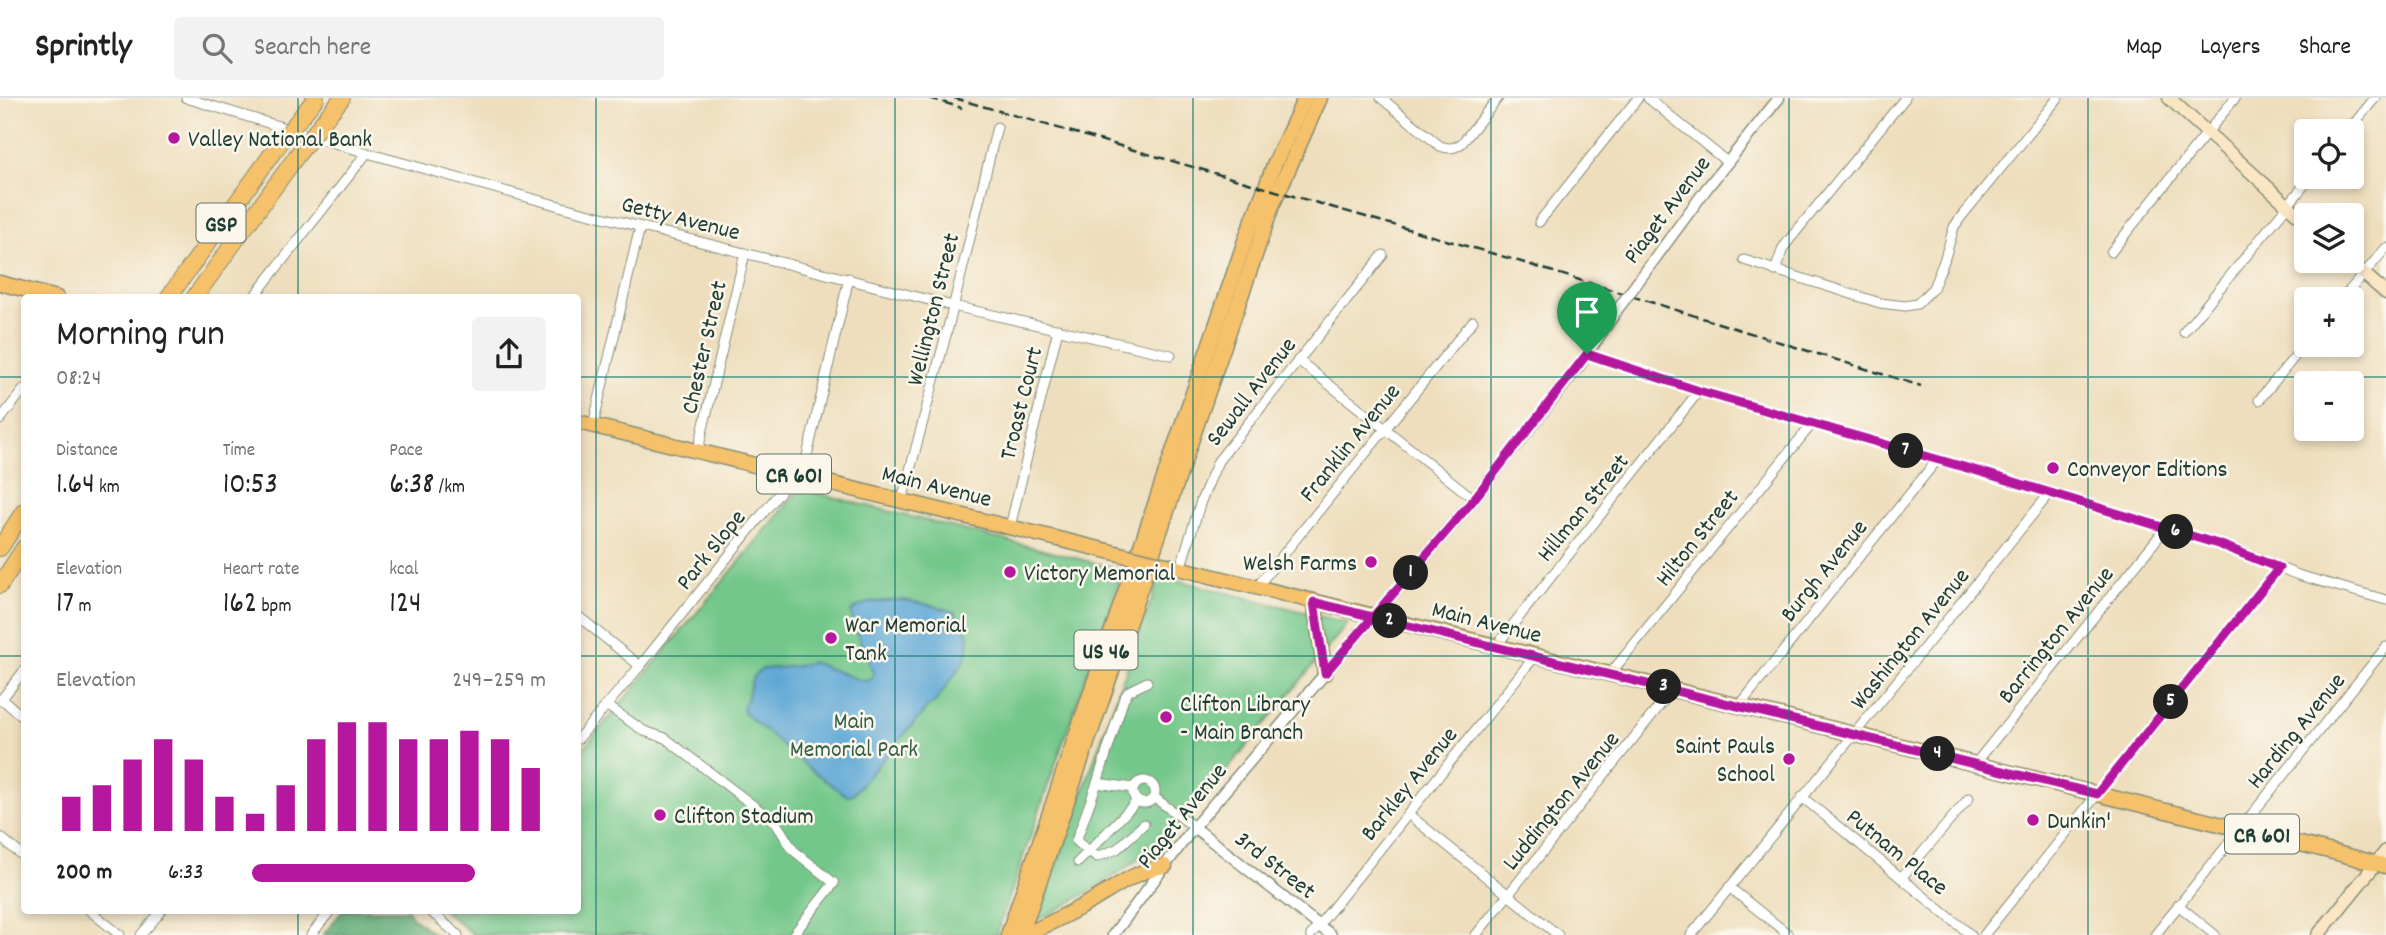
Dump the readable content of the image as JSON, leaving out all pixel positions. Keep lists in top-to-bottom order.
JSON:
{
  "streets": {
    "highway": ["GSP"],
    "main road": ["CR 601", "Main Avenue", "US 46"],
    "street": [
      "Piaget Avenue",
      "Getty Avenue",
      "Wellington Street",
      "Chester Street",
      "Sewall Avenue",
      "Troast Court",
      "Franklin Avenue",
      "Hillman Street",
      "Hilton Street",
      "Park Slope",
      "Burgh Avenue",
      "Barrington Avenue",
      "Washington Avenue",
      "Harding Avenue",
      "Barkley Avenue",
      "Luddington Avenue",
      "Putnam Place",
      "3rd Street"
    ]
  },
  "crossings": [
    ["Piaget Avenue", "Main Avenue"],
    ["Piaget Avenue", "3rd Street"],
    ["Getty Avenue", "Wellington Street"],
    ["Getty Avenue", "Chester Street"],
    ["Getty Avenue", "Troast Court"],
    ["Getty Avenue", "Park Slope"],
    ["Wellington Street", "Main Avenue"],
    ["Chester Street", "Main Avenue"],
    ["Sewall Avenue", "Main Avenue"],
    ["Troast Court", "Main Avenue"],
    ["Franklin Avenue", "Main Avenue"],
    ["Main Avenue", "Hillman Street"],
    ["Main Avenue", "Hilton Street"],
    ["Main Avenue", "Park Slope"],
    ["Main Avenue", "Burgh Avenue"],
    ["Main Avenue", "Barrington Avenue"],
    ["Main Avenue", "Washington Avenue"],
    ["Main Avenue", "Harding Avenue"],
    ["Main Avenue", "Barkley Avenue"],
    ["Main Avenue", "Luddington Avenue"],
    ["Washington Avenue", "Putnam Place"],
    ["Barkley Avenue", "3rd Street"]
  ],
  "parks": ["Main Memorial Park"],
  "places": [
    "Valley National Bank",
    "Conveyor Editions",
    "Welsh Farms",
    "Victory Memorial",
    "War Memorial Tank",
    "Clifton Library - Main Branch",
    "Saint Pauls School",
    "Clifton Stadium",
    "Dunkin'"
  ],
  "page": {
    "header": "Sprintly",
    "search": "Search here",
    "nav": ["Map", "Layers", "Share"],
    "map_buttons": ["+", "−"],
    "heading": ["Morning run", "08:24"],
    "stats": [
      ["Distance", "1.64 km"],
      ["Time", "10:53"],
      ["Pace", "6:38 /km"],
      ["Elevation", "17 m"],
      ["Heart rate", "162 bpm"],
      ["kcal", "124"]
    ],
    "pins": [
      "7",
      "6",
      "1",
      "2",
      "3",
      "5",
      "4"
    ],
    "chart": ["Elevation", "249–259 m"],
    "list": [
      {
        "name": "200 m",
        "note": "6:33"
      }
    ]
  }
}
